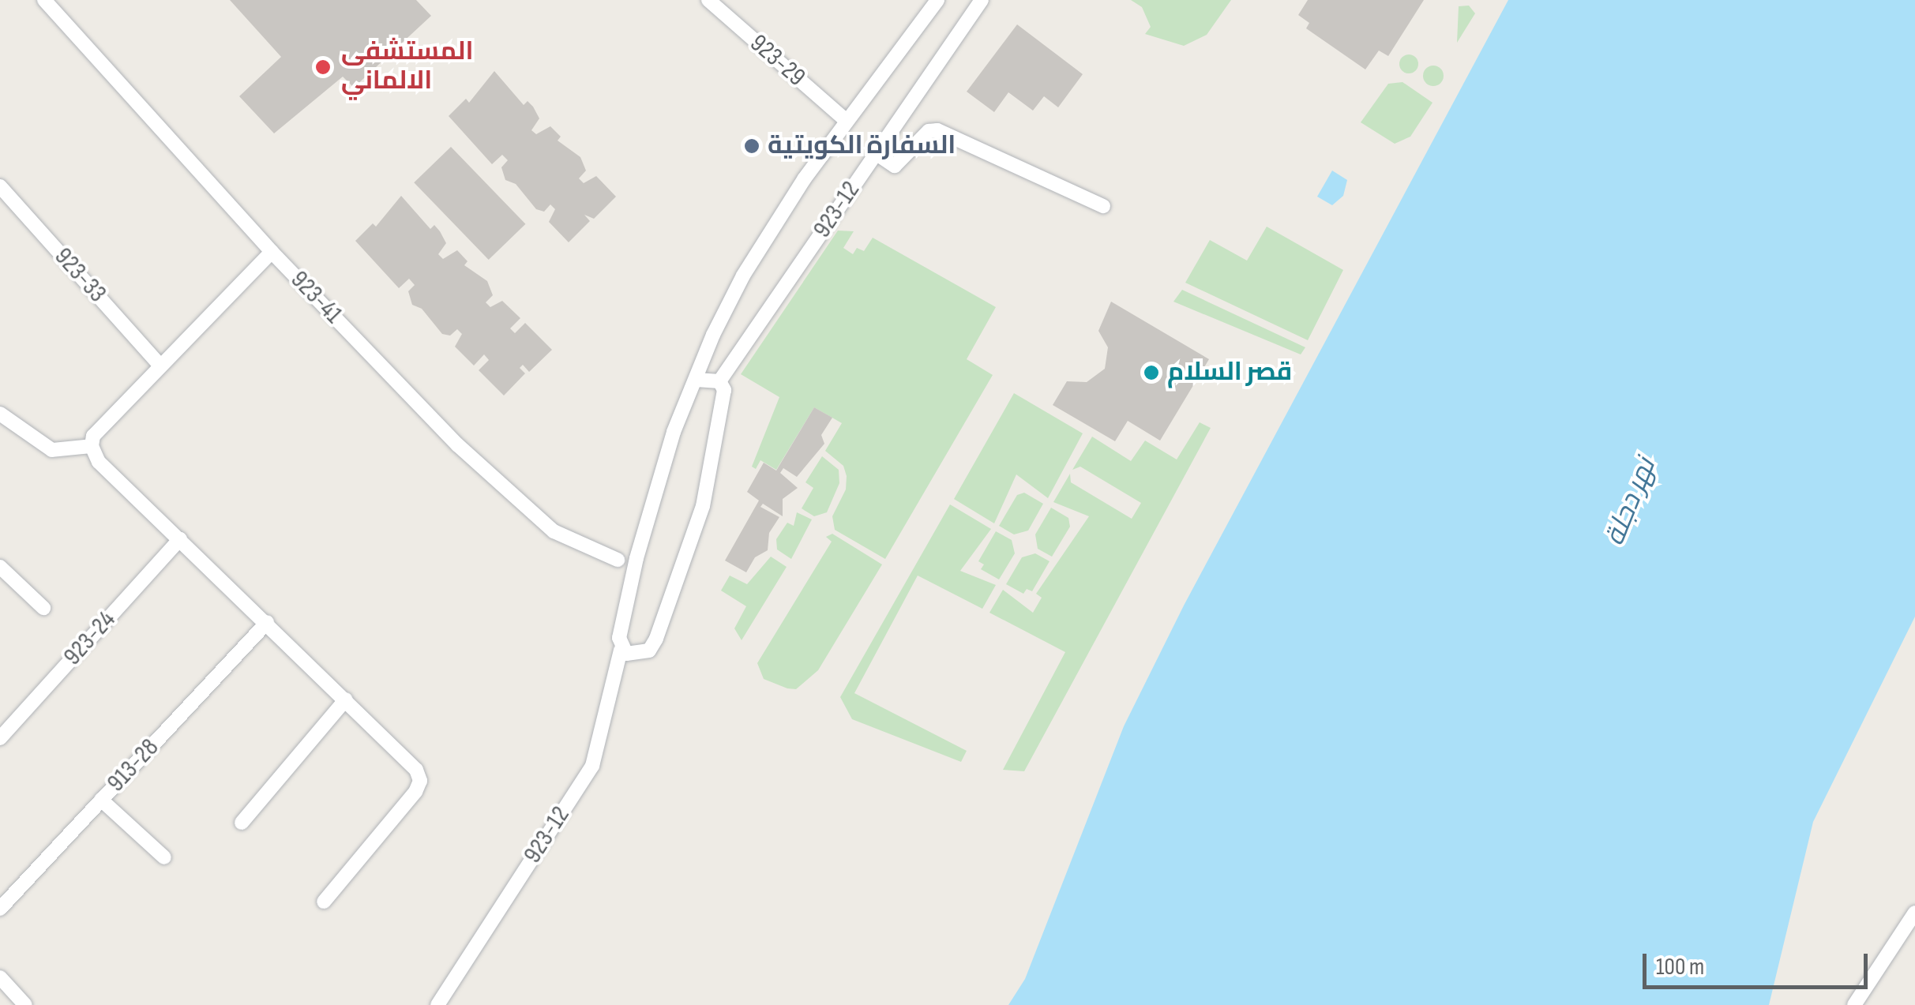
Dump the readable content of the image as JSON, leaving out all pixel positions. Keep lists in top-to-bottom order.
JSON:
{
  "streets": {
    "street": [
      "923-29",
      "923-12",
      "923-33",
      "923-41",
      "923-24",
      "913-28"
    ]
  },
  "crossings": [
    ["923-29", "923-12"]
  ],
  "water": ["نهر دجلة"],
  "places": ["المستشفى الالماني", "السفارة الكويتية", "قصر السلام"],
  "scale_bar": "100 m"
}
